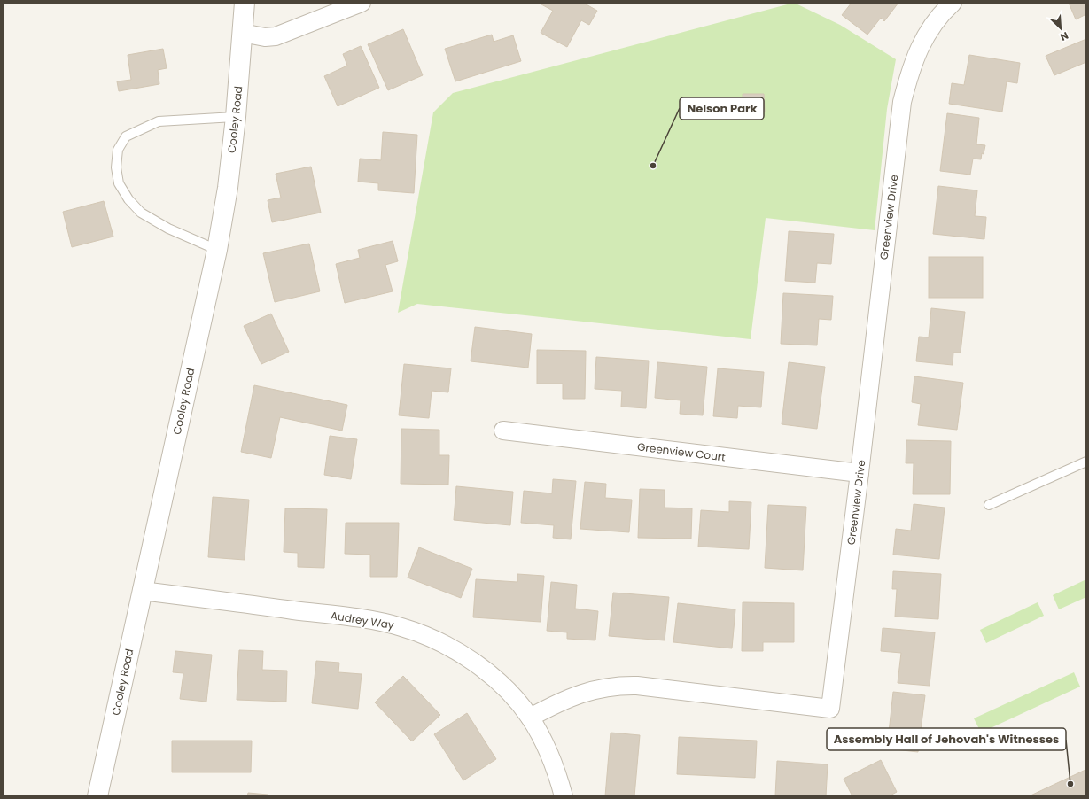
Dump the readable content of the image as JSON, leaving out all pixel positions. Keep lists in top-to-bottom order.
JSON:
{
  "streets": {
    "street": [
      "Cooley Road",
      "Greenview Drive",
      "Greenview Court",
      "Audrey Way"
    ]
  },
  "crossings": [
    ["Cooley Road", "Audrey Way"],
    ["Greenview Drive", "Greenview Court"],
    ["Greenview Drive", "Audrey Way"]
  ],
  "places": ["Nelson Park", "Assembly Hall of Jehovah's Witnesses"],
  "north": "bottom right"
}
